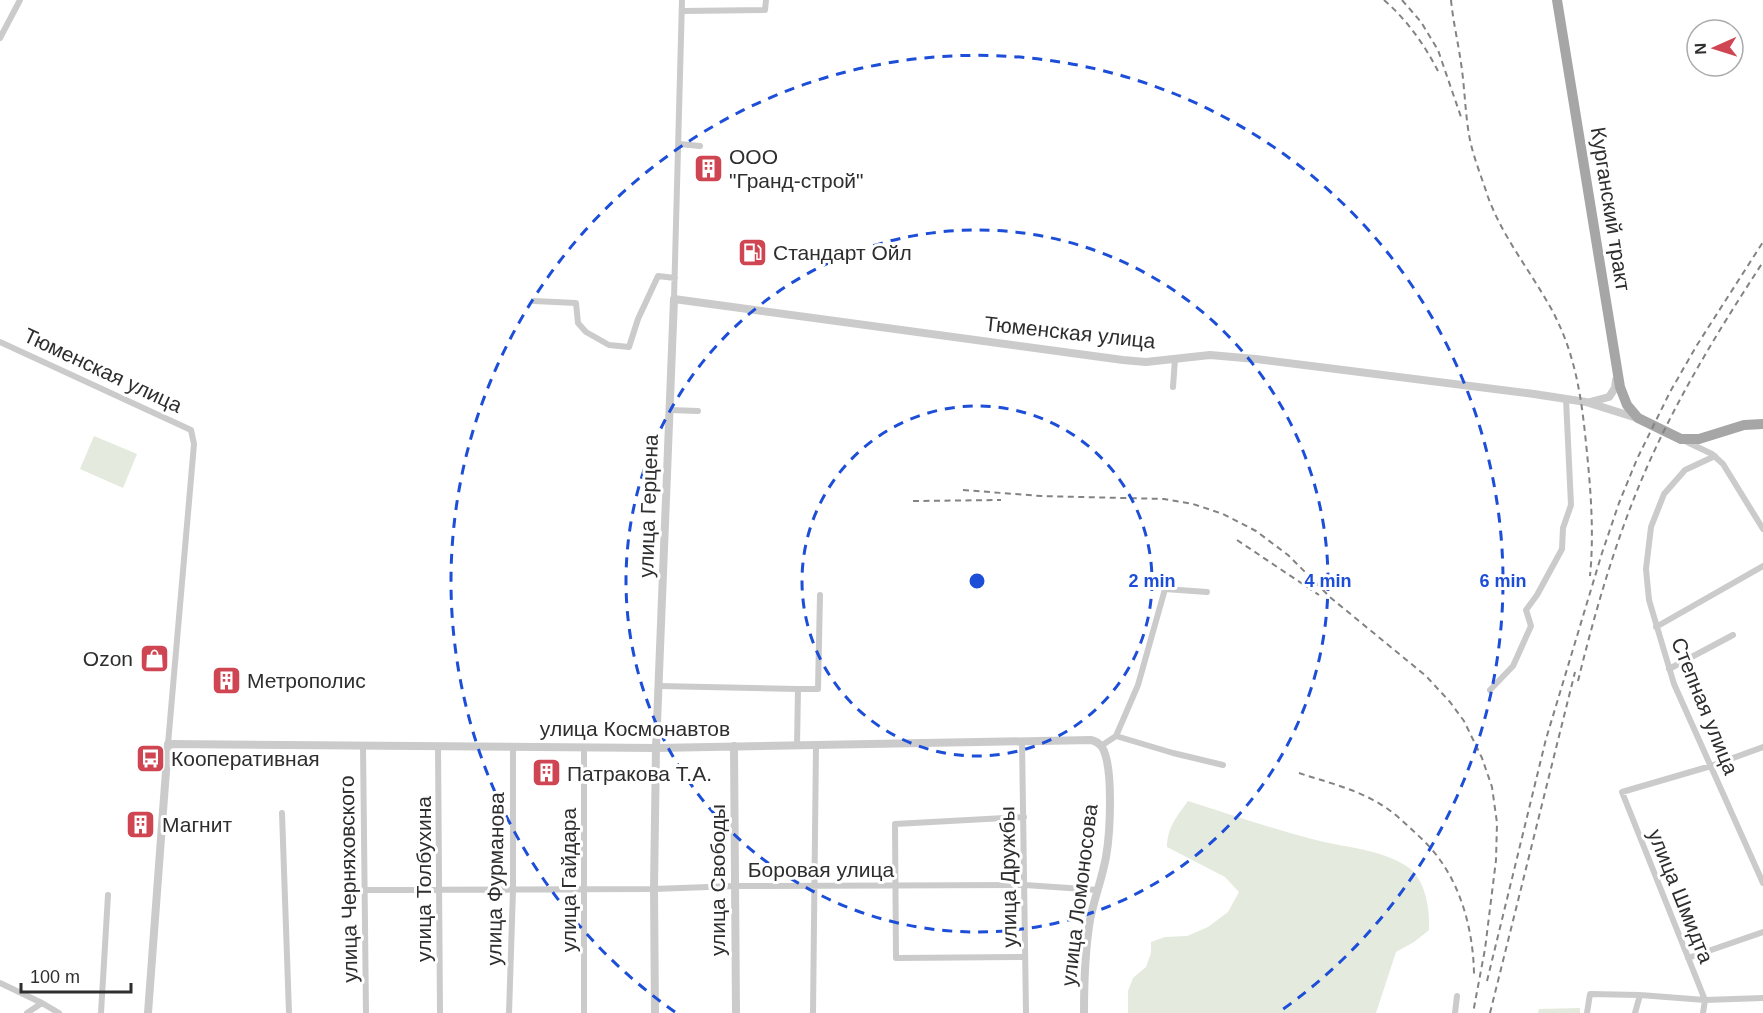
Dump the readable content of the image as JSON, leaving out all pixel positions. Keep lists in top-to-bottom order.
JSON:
{
  "streets": {
    "main road": ["Курганский тракт"],
    "street": [
      "Тюменская улица",
      "улица Герцена",
      "Степная улица",
      "улица Космонавтов",
      "Боровая улица",
      "улица Дружбы",
      "улица Черняховского",
      "улица Толбухина",
      "улица Фурманова",
      "улица Гайдара",
      "улица Свободы",
      "улица Ломоносова",
      "улица Шмидта"
    ]
  },
  "crossings": [
    ["Курганский тракт", "Тюменская улица"],
    ["Тюменская улица", "улица Герцена"],
    ["Тюменская улица", "улица Космонавтов"],
    ["улица Герцена", "улица Космонавтов"],
    ["улица Герцена", "Боровая улица"],
    ["Степная улица", "улица Шмидта"],
    ["улица Космонавтов", "улица Дружбы"],
    ["улица Космонавтов", "улица Черняховского"],
    ["улица Космонавтов", "улица Толбухина"],
    ["улица Космонавтов", "улица Фурманова"],
    ["улица Космонавтов", "улица Гайдара"],
    ["улица Космонавтов", "улица Свободы"],
    ["улица Космонавтов", "улица Ломоносова"],
    ["Боровая улица", "улица Дружбы"],
    ["Боровая улица", "улица Черняховского"],
    ["Боровая улица", "улица Толбухина"],
    ["Боровая улица", "улица Фурманова"],
    ["Боровая улица", "улица Гайдара"],
    ["Боровая улица", "улица Свободы"],
    ["Боровая улица", "улица Ломоносова"]
  ],
  "places": {
    "building": [
      "ООО \"Гранд-строй\"",
      "Метрополис",
      "Патракова Т.А.",
      "Магнит"
    ],
    "fuel station": ["Стандарт Ойл"],
    "shop": ["Ozon"],
    "bus stop": ["Кооперативная"]
  },
  "scale_bar": "100 m",
  "north": "left",
  "rings": ["2 min", "4 min", "6 min"]
}
